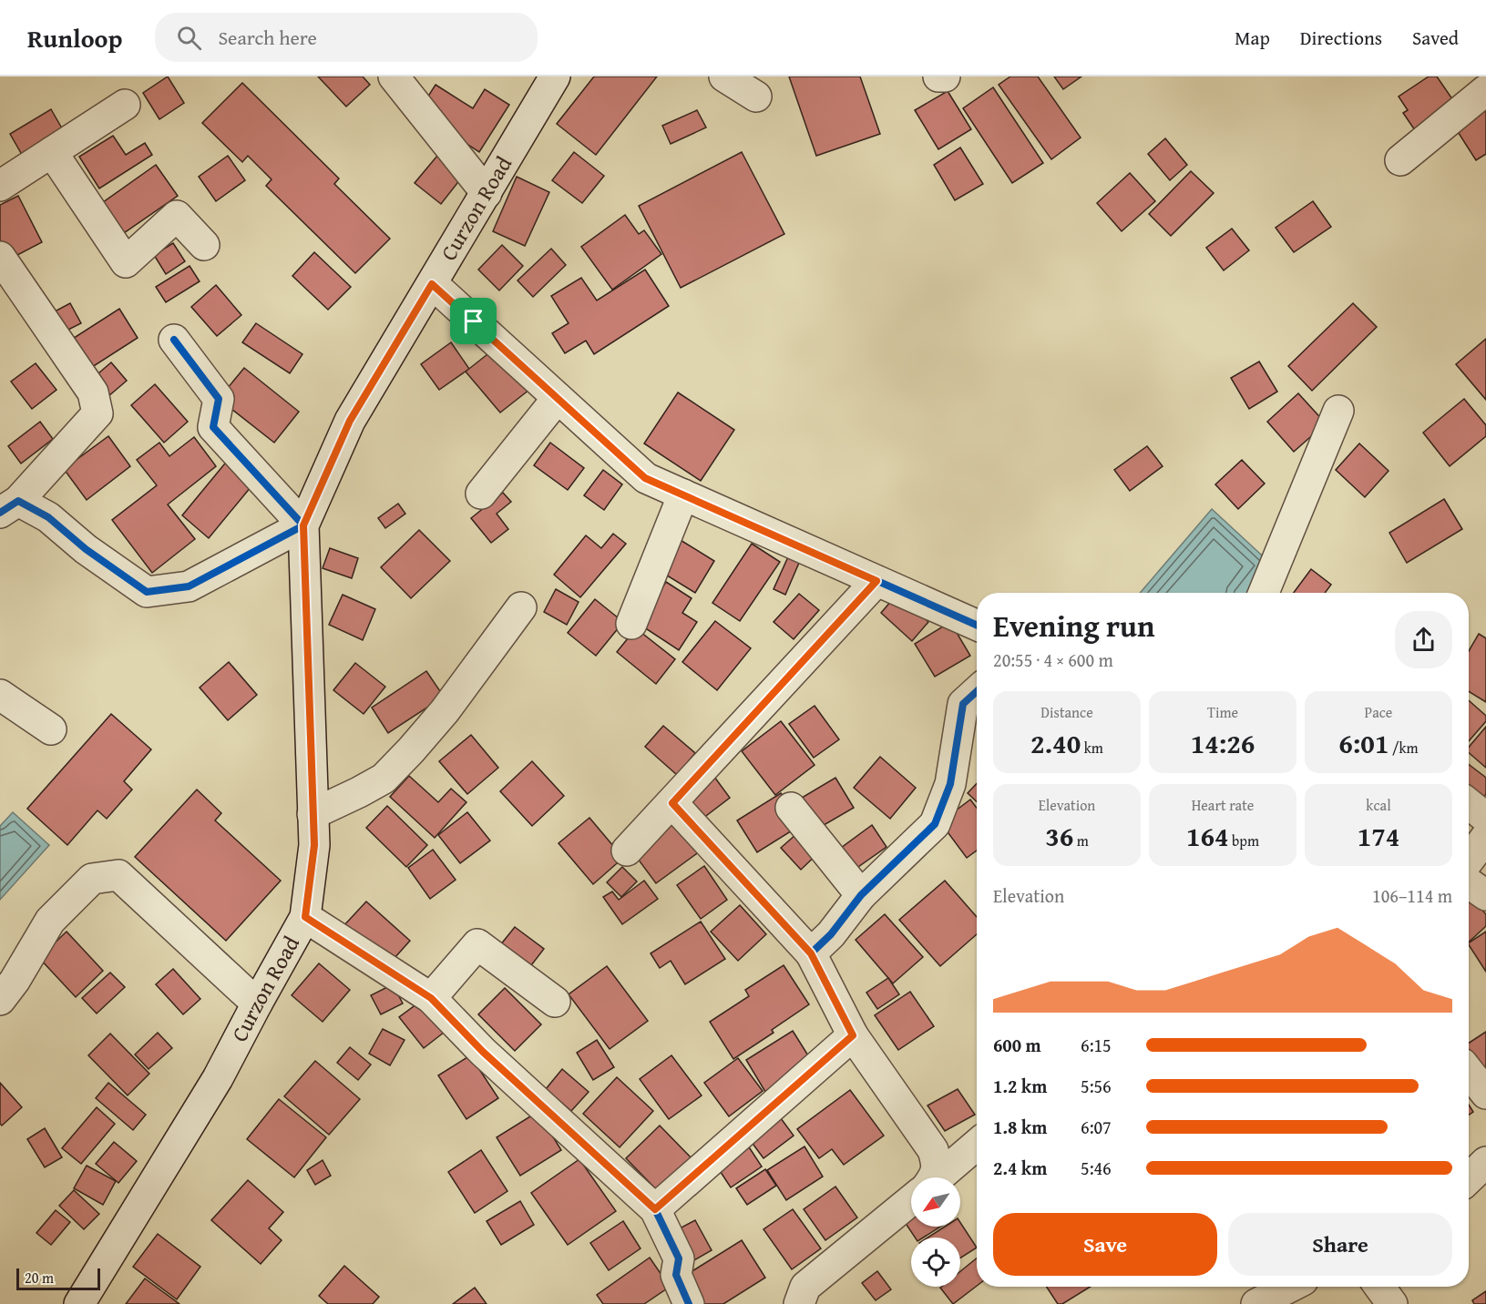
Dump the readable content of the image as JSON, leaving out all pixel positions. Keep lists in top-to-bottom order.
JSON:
{
  "streets": {
    "street": ["Curzon Road"]
  },
  "scale_bar": "20 m",
  "north": "bottom left",
  "page": {
    "header": "Runloop",
    "search": "Search here",
    "nav": ["Map", "Directions", "Saved"],
    "heading": ["Evening run", "20:55 · 4 × 600 m"],
    "stats": [
      ["Distance", "2.40 km"],
      ["Time", "14:26"],
      ["Pace", "6:01 /km"],
      ["Elevation", "36 m"],
      ["Heart rate", "164 bpm"],
      ["kcal", "174"]
    ],
    "chart": ["Elevation", "106–114 m"],
    "list": [
      {
        "name": "600 m",
        "note": "6:15"
      },
      {
        "name": "1.2 km",
        "note": "5:56"
      },
      {
        "name": "1.8 km",
        "note": "6:07"
      },
      {
        "name": "2.4 km",
        "note": "5:46"
      }
    ],
    "buttons": ["Save", "Share"],
    "scale": "20 m"
  }
}
